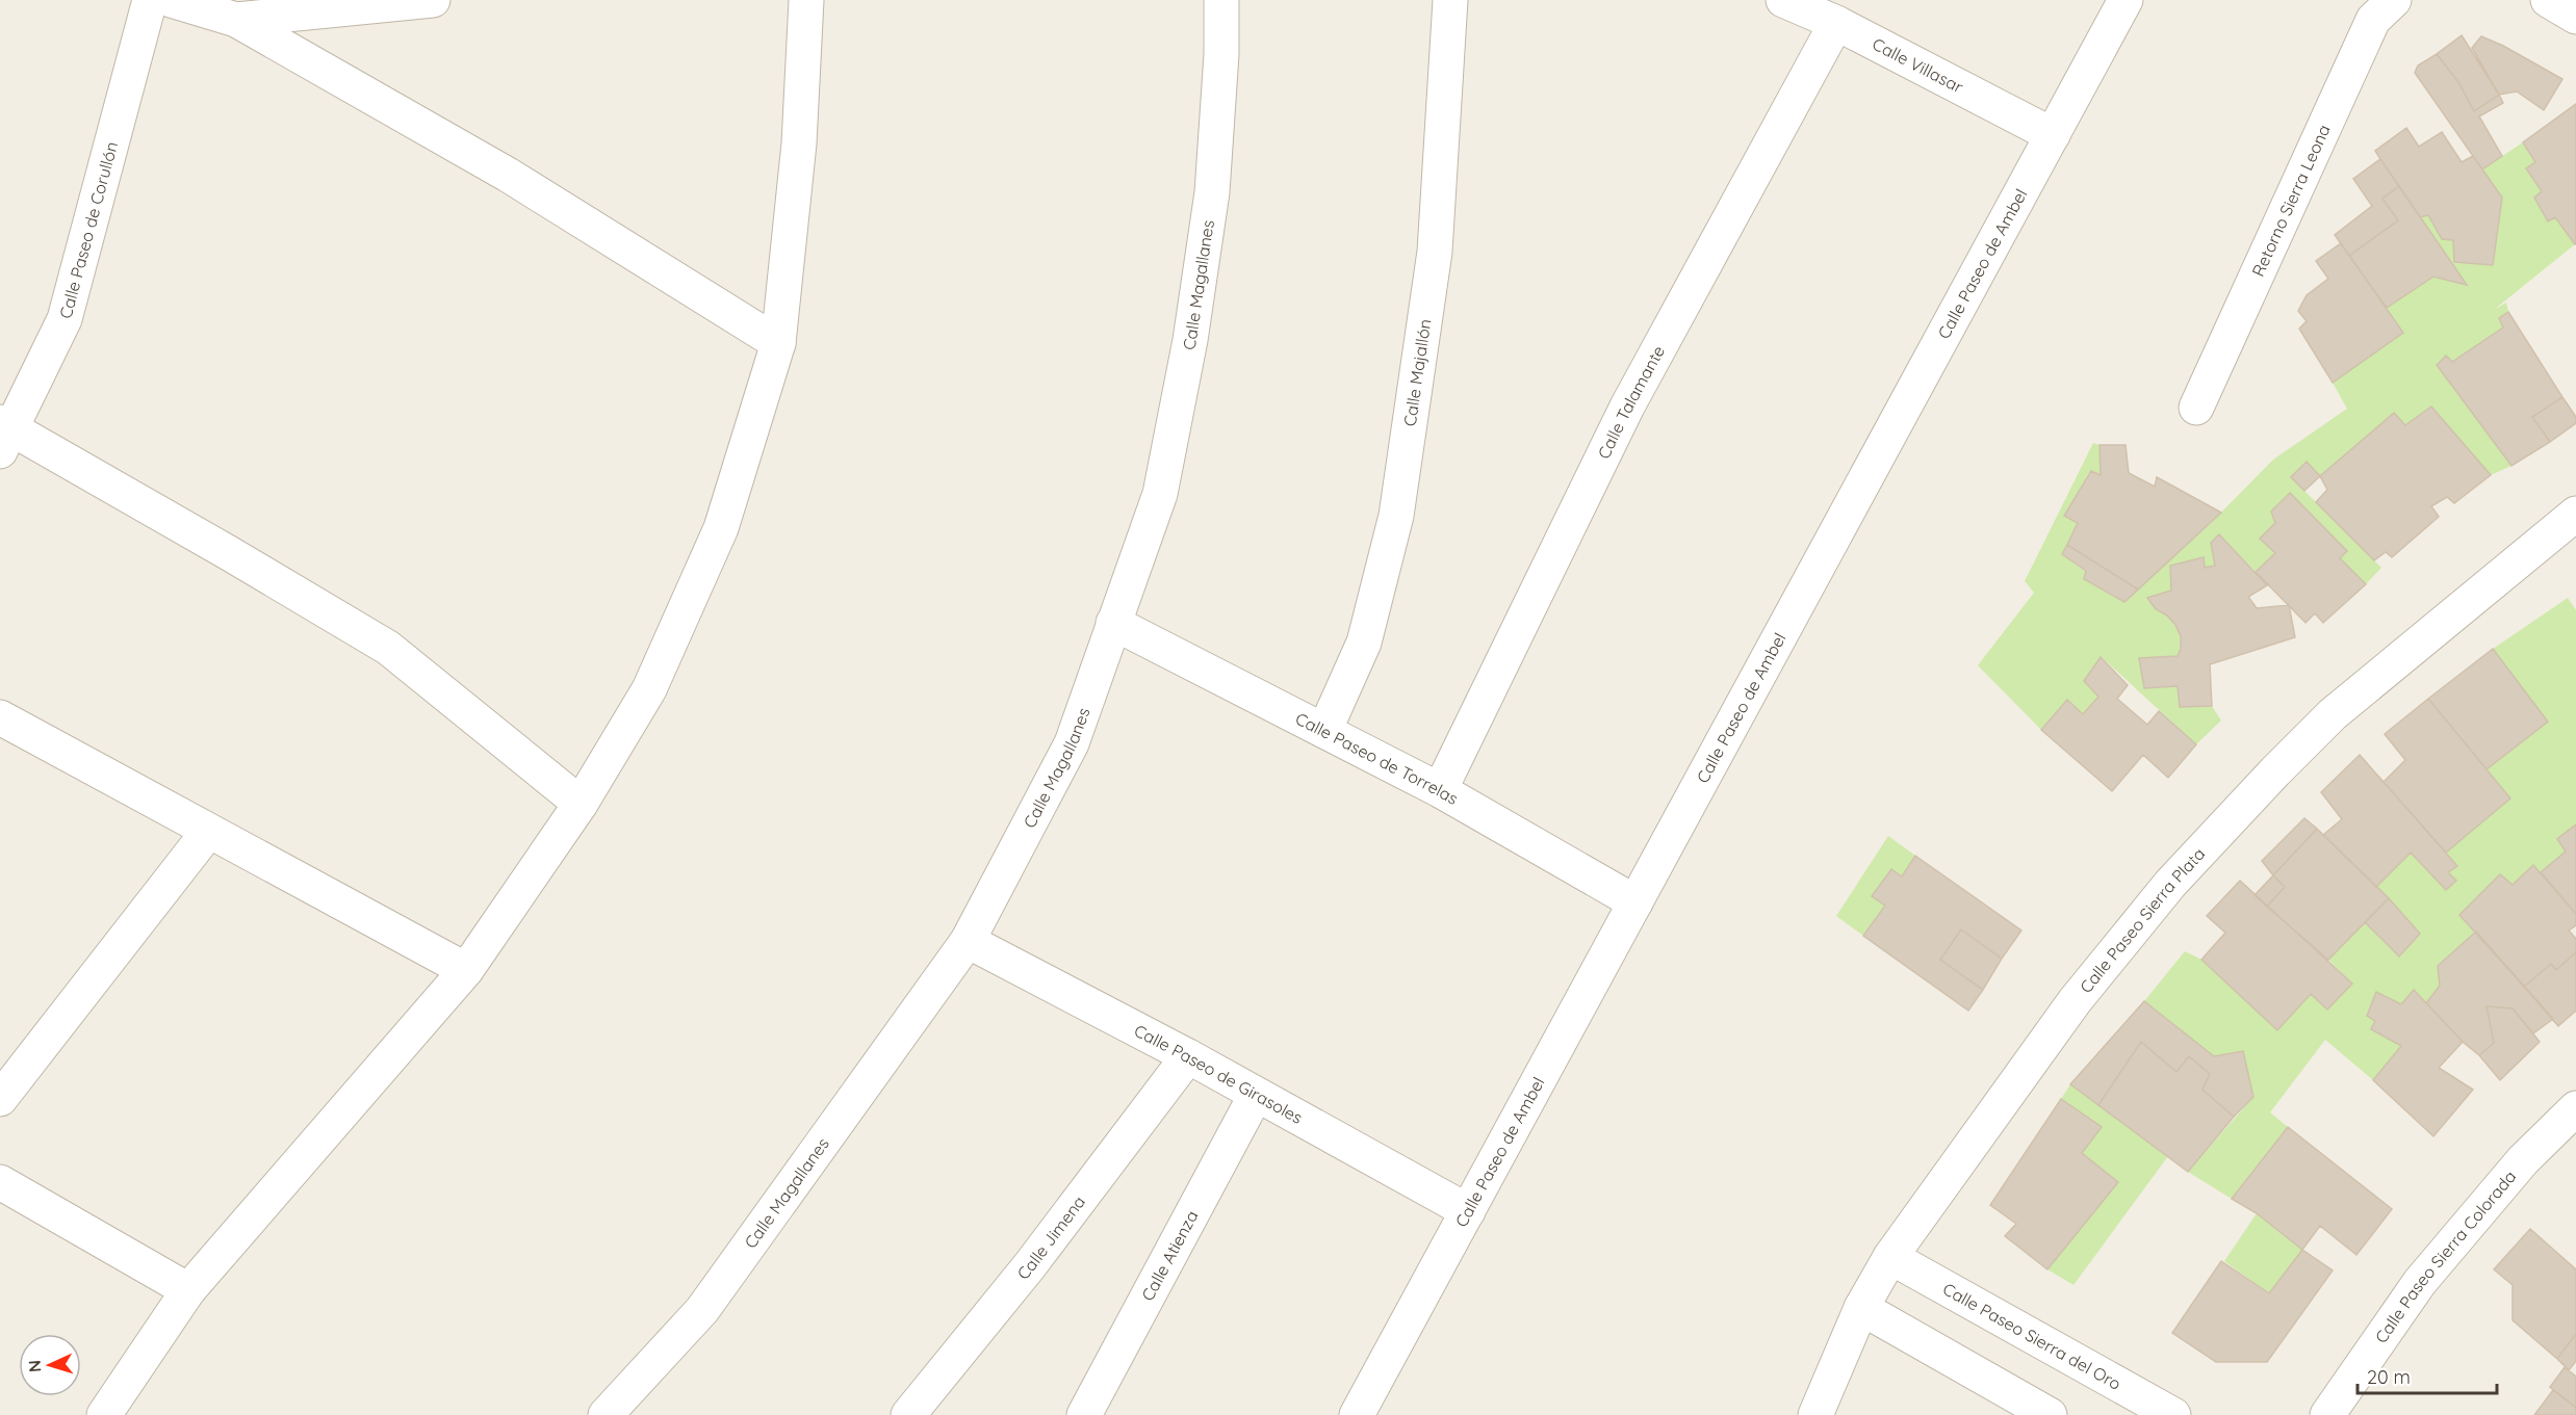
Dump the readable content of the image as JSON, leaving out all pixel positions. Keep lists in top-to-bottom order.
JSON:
{
  "streets": {
    "street": [
      "Calle Villasar",
      "Retorno Sierra Leona",
      "Calle Paseo de Corullón",
      "Calle Paseo de Ambel",
      "Calle Magallanes",
      "Calle Majallón",
      "Calle Talamante",
      "Calle Paseo de Torrelas",
      "Calle Paseo Sierra Plata",
      "Calle Paseo de Girasoles",
      "Calle Jimena",
      "Calle Atienza",
      "Calle Paseo Sierra Colorada",
      "Calle Paseo Sierra del Oro"
    ]
  },
  "crossings": [
    ["Calle Villasar", "Calle Paseo de Ambel"],
    ["Calle Villasar", "Calle Talamante"],
    ["Calle Paseo de Ambel", "Calle Paseo de Torrelas"],
    ["Calle Paseo de Ambel", "Calle Paseo de Girasoles"],
    ["Calle Magallanes", "Calle Paseo de Torrelas"],
    ["Calle Magallanes", "Calle Paseo de Girasoles"],
    ["Calle Majallón", "Calle Paseo de Torrelas"],
    ["Calle Talamante", "Calle Paseo de Torrelas"],
    ["Calle Paseo Sierra Plata", "Calle Paseo Sierra del Oro"],
    ["Calle Paseo de Girasoles", "Calle Jimena"],
    ["Calle Paseo de Girasoles", "Calle Atienza"]
  ],
  "scale_bar": "20 m",
  "north": "left"
}
